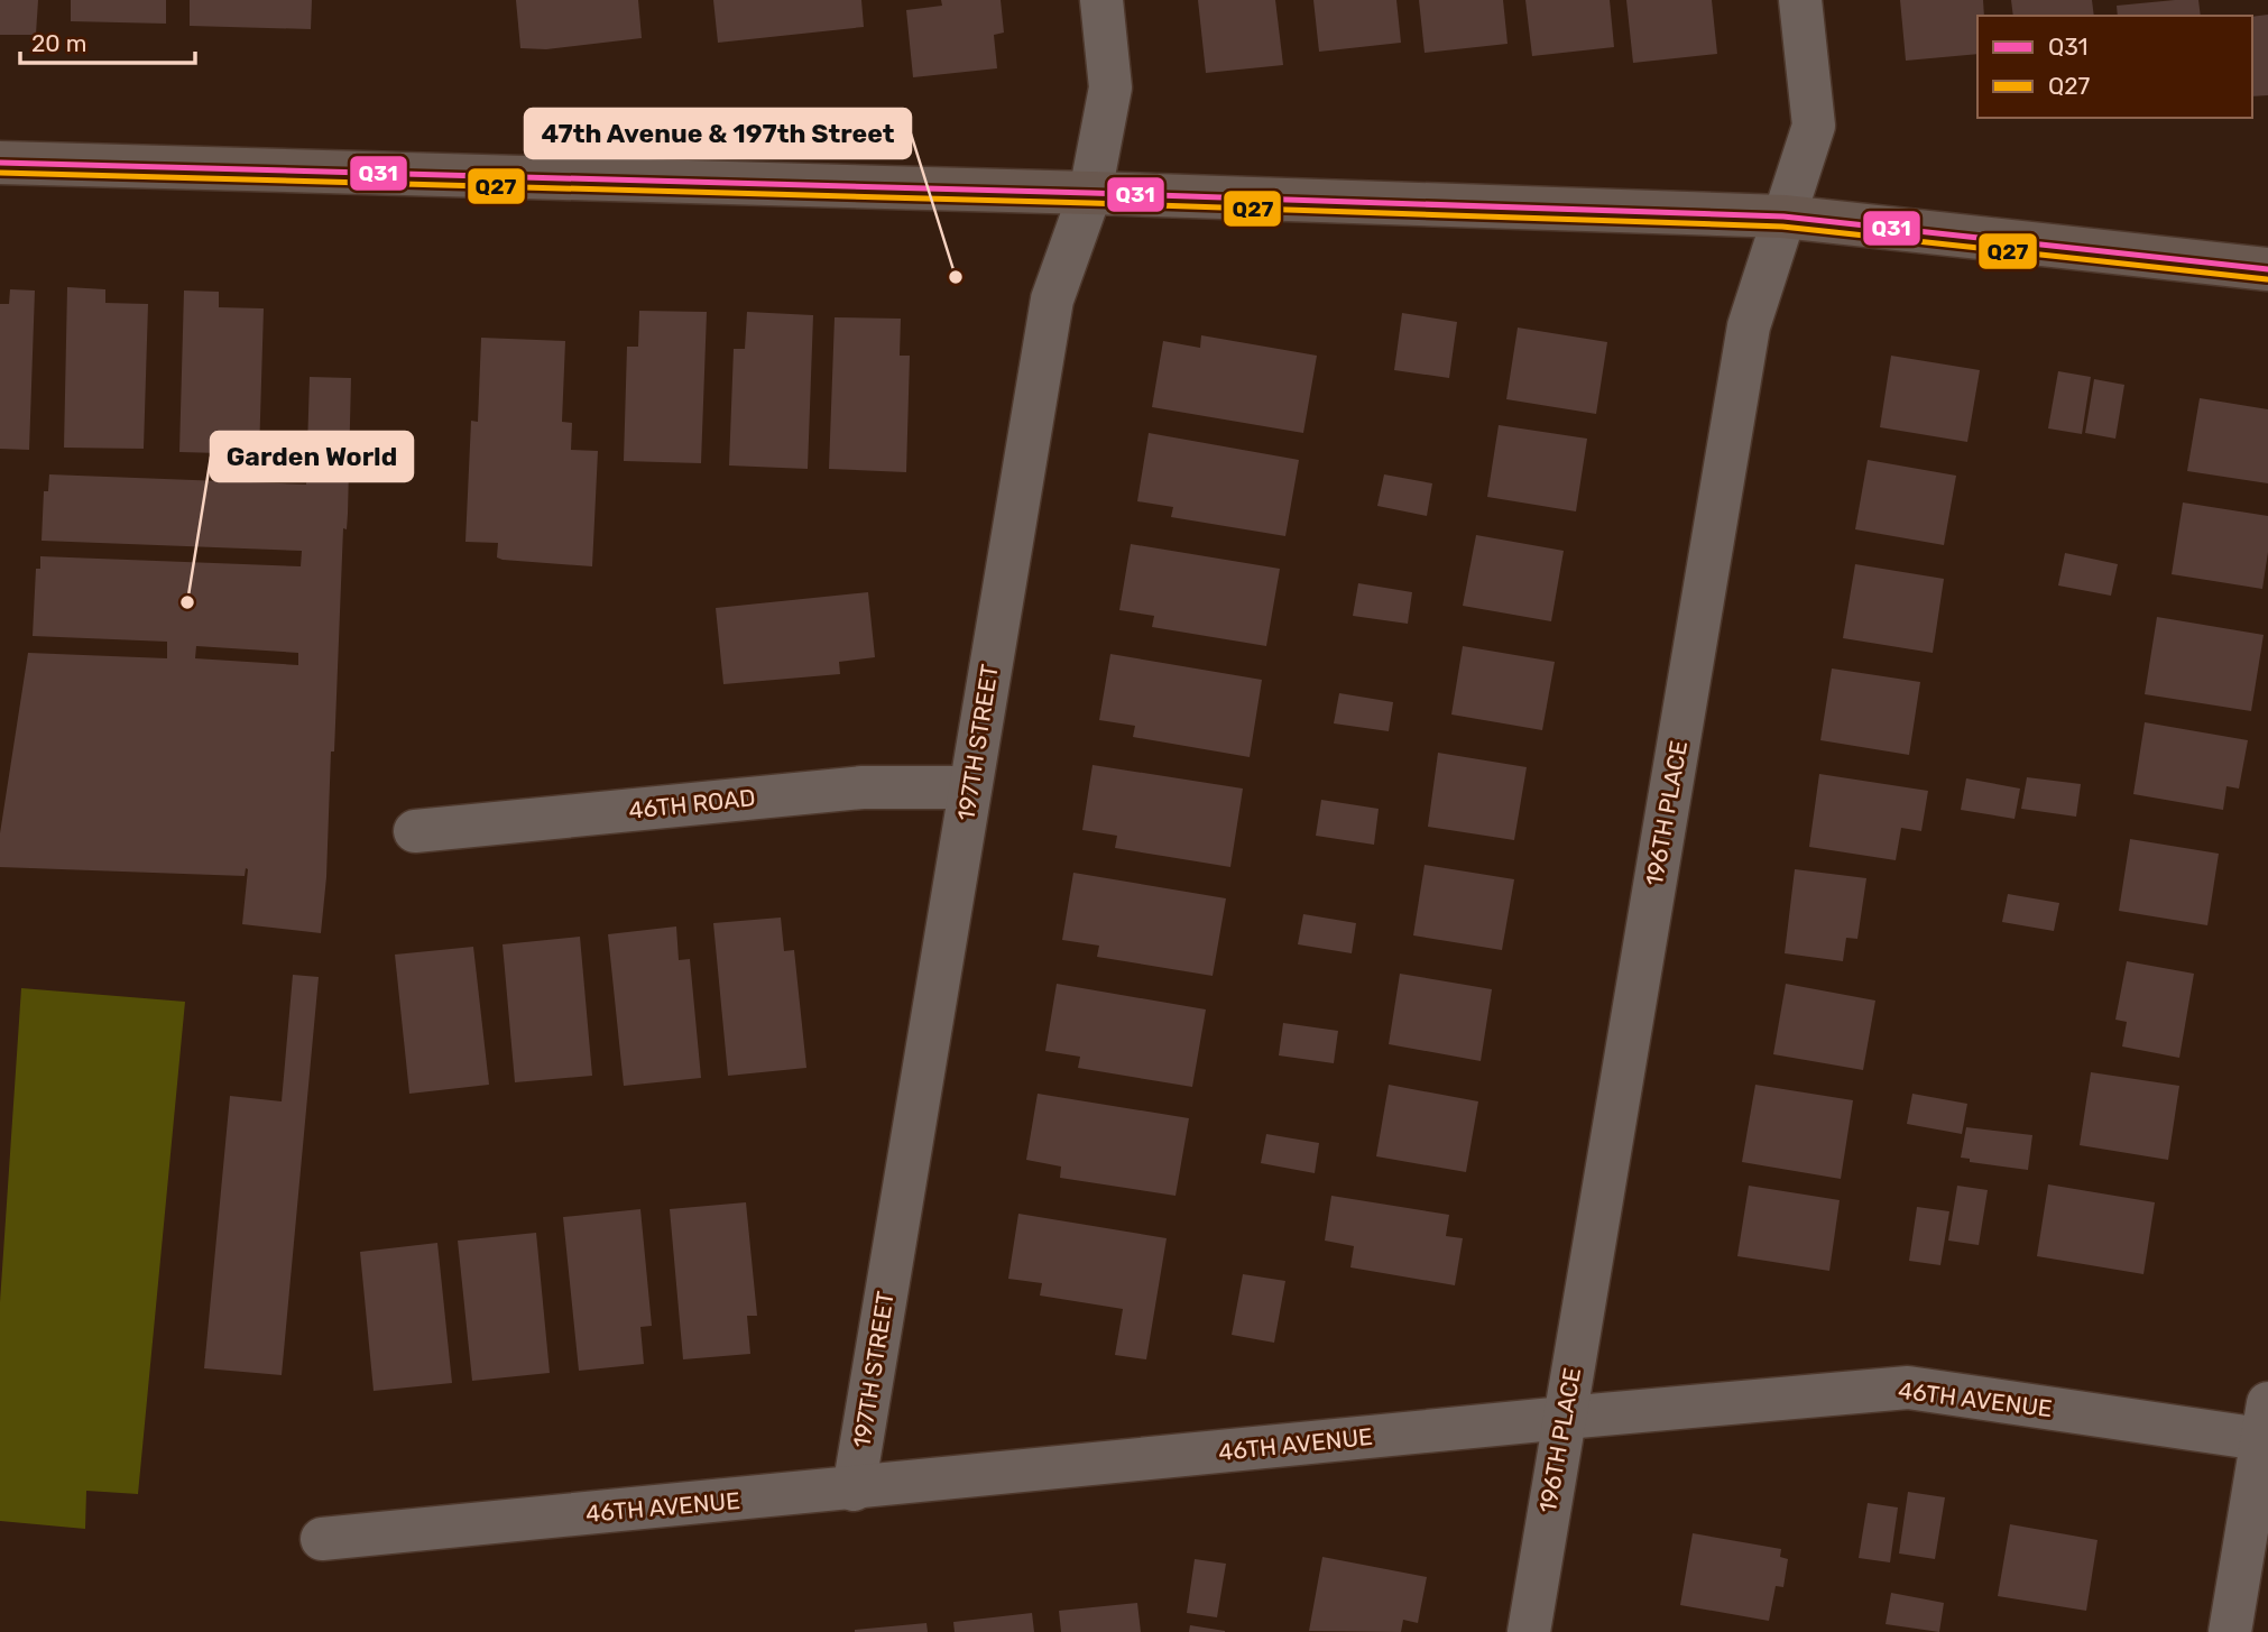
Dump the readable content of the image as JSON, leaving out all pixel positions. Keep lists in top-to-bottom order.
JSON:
{
  "streets": {
    "street": [
      "197TH STREET",
      "46TH ROAD",
      "196TH PLACE",
      "46TH AVENUE"
    ]
  },
  "crossings": [
    ["197TH STREET", "46TH ROAD"],
    ["197TH STREET", "46TH AVENUE"],
    ["196TH PLACE", "46TH AVENUE"]
  ],
  "places": ["47th Avenue & 197th Street", "Garden World"],
  "lines": ["transit line Q31", "transit line Q27"],
  "legend": ["Q31", "Q27"],
  "scale_bar": "20 m"
}
